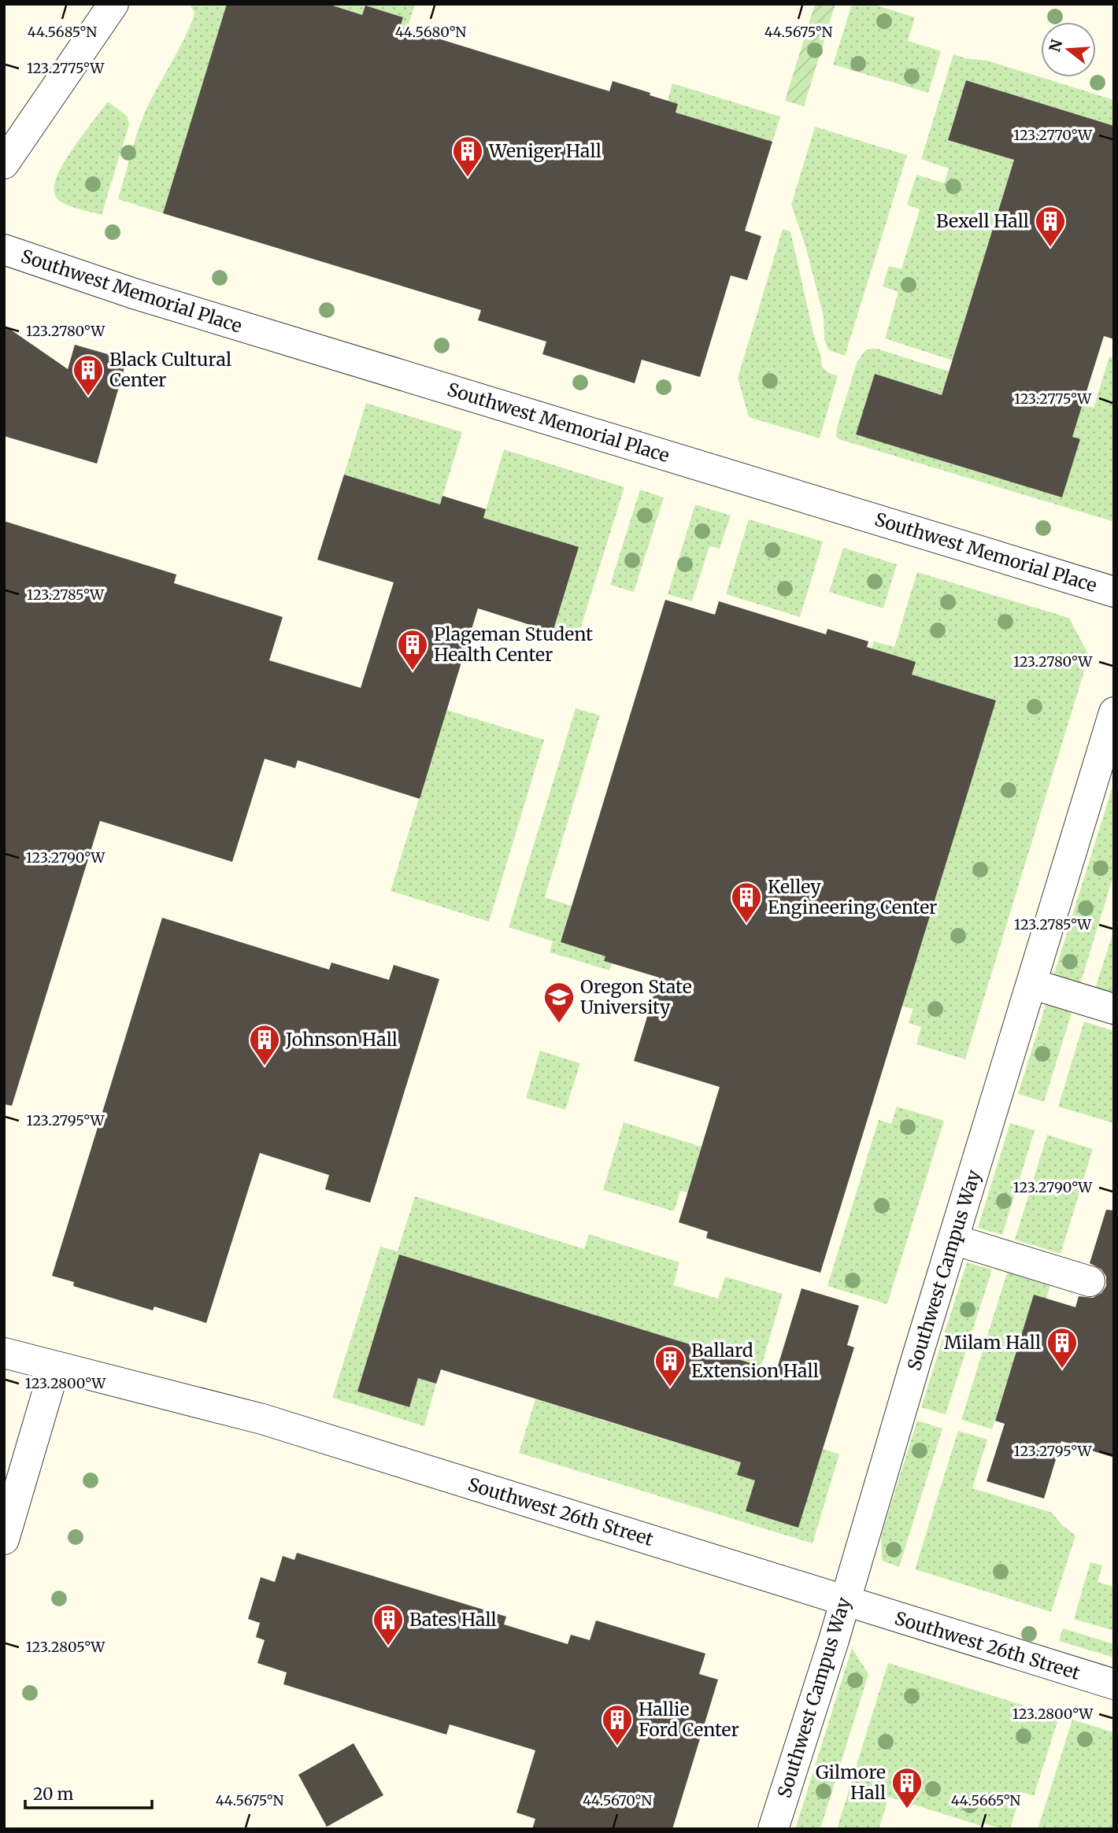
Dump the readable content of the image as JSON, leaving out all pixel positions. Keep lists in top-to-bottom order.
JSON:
{
  "streets": {
    "street": ["Southwest Memorial Place", "Southwest Campus Way", "Southwest 26th Street"]
  },
  "crossings": [
    ["Southwest Campus Way", "Southwest 26th Street"]
  ],
  "places": {
    "building": [
      "Weniger Hall",
      "Bexell Hall",
      "Black Cultural Center",
      "Plageman Student Health Center",
      "Kelley Engineering Center",
      "Johnson Hall",
      "Milam Hall",
      "Ballard Extension Hall",
      "Bates Hall",
      "Hallie Ford Center",
      "Gilmore Hall"
    ],
    "school or university": ["Oregon State University"]
  },
  "scale_bar": "20 m",
  "north": "left",
  "coordinates": [
    "44.5685°N",
    "44.5680°N",
    "44.5675°N",
    "123.2775°W",
    "123.2770°W",
    "123.2780°W",
    "123.2785°W",
    "123.2790°W",
    "123.2795°W",
    "123.2800°W",
    "123.2805°W",
    "44.5670°N",
    "44.5665°N"
  ]
}
